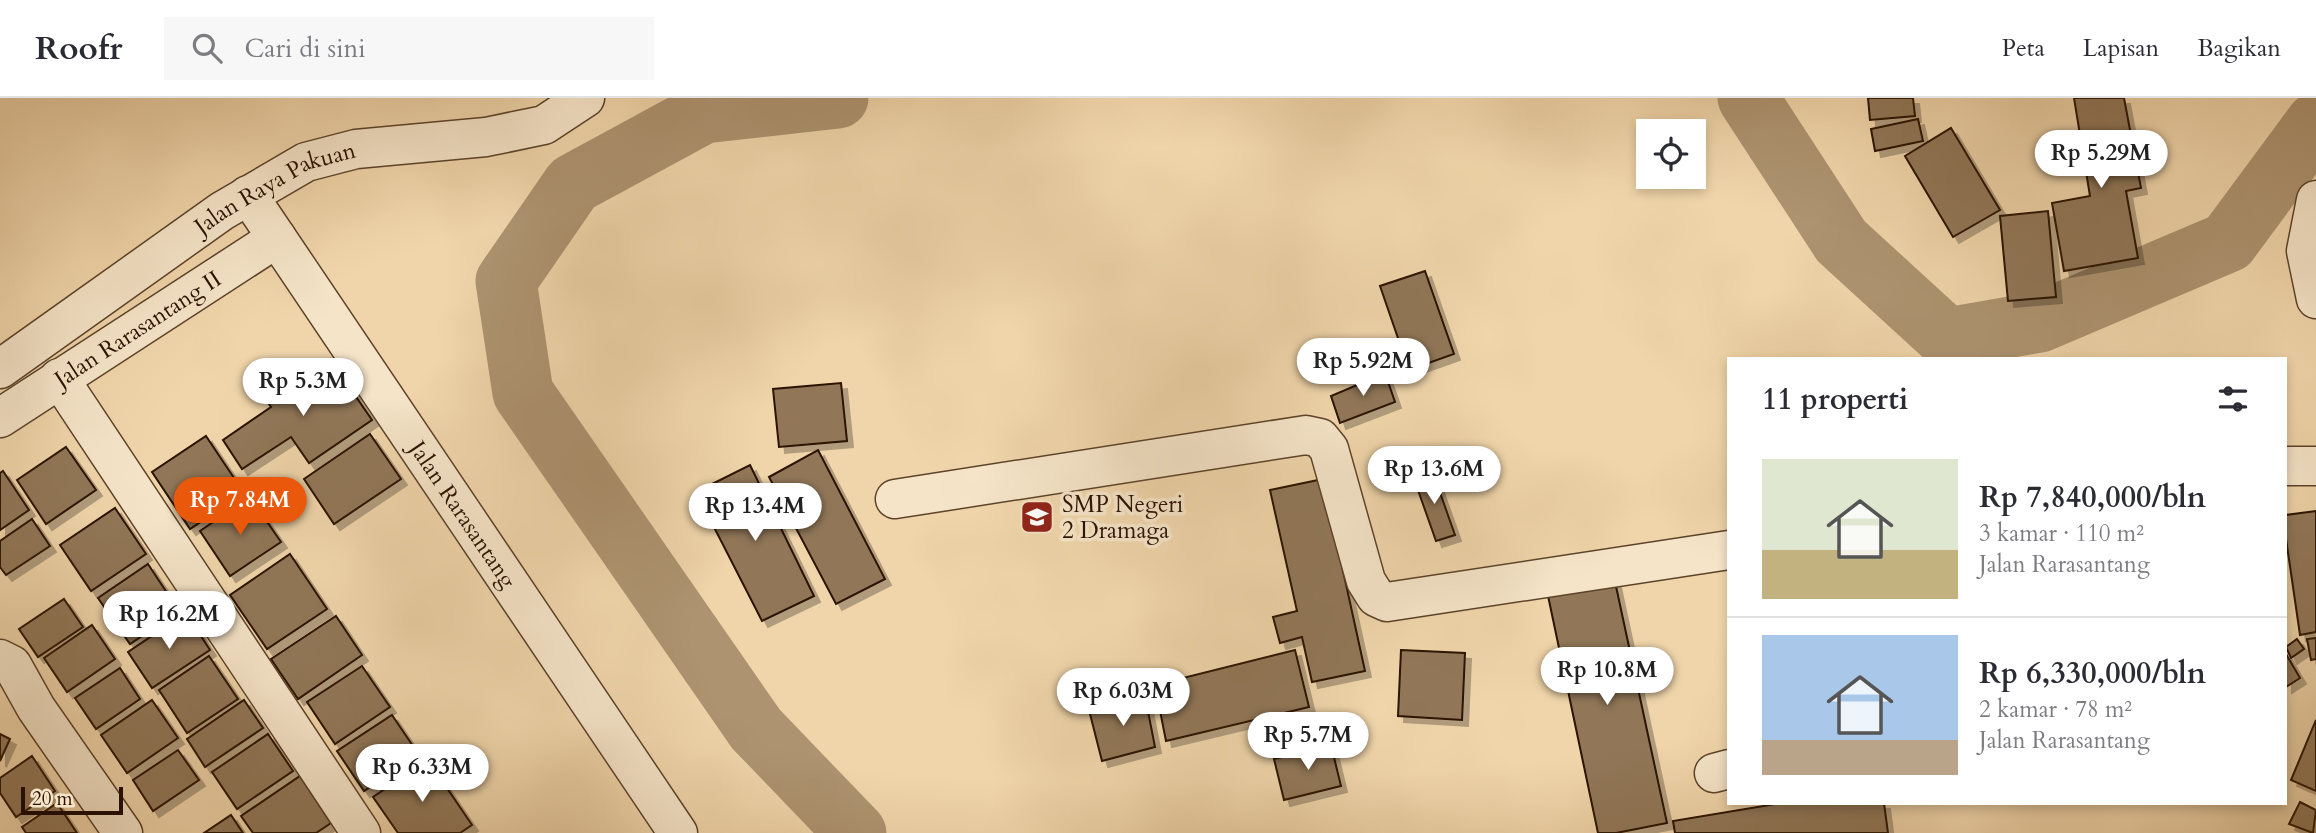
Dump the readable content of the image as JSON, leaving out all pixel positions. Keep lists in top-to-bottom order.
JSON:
{
  "streets": {
    "street": ["Jalan Raya Pakuan", "Jalan Rarasantang II", "Jalan Rarasantang"]
  },
  "crossings": [
    ["Jalan Raya Pakuan", "Jalan Rarasantang"],
    ["Jalan Rarasantang II", "Jalan Rarasantang"]
  ],
  "places": {
    "school or university": ["SMP Negeri 2 Dramaga"]
  },
  "scale_bar": "20 m",
  "page": {
    "header": "Roofr",
    "search": "Cari di sini",
    "nav": ["Peta", "Lapisan", "Bagikan"],
    "price": [
      "Rp 5.29M",
      "Rp 5.92M",
      "Rp 5.3M",
      "Rp 13.6M",
      "Rp 7.84M",
      "Rp 13.4M",
      "Rp 16.2M",
      "Rp 10.8M",
      "Rp 6.03M",
      "Rp 5.7M",
      "Rp 6.33M"
    ],
    "heading": "11 properti",
    "list": [
      {
        "name": "Rp 7,840,000/bln",
        "note": "3 kamar · 110 m² · Jalan Rarasantang"
      },
      {
        "name": "Rp 6,330,000/bln",
        "note": "2 kamar · 78 m² · Jalan Rarasantang"
      }
    ],
    "scale": "20 m"
  }
}
